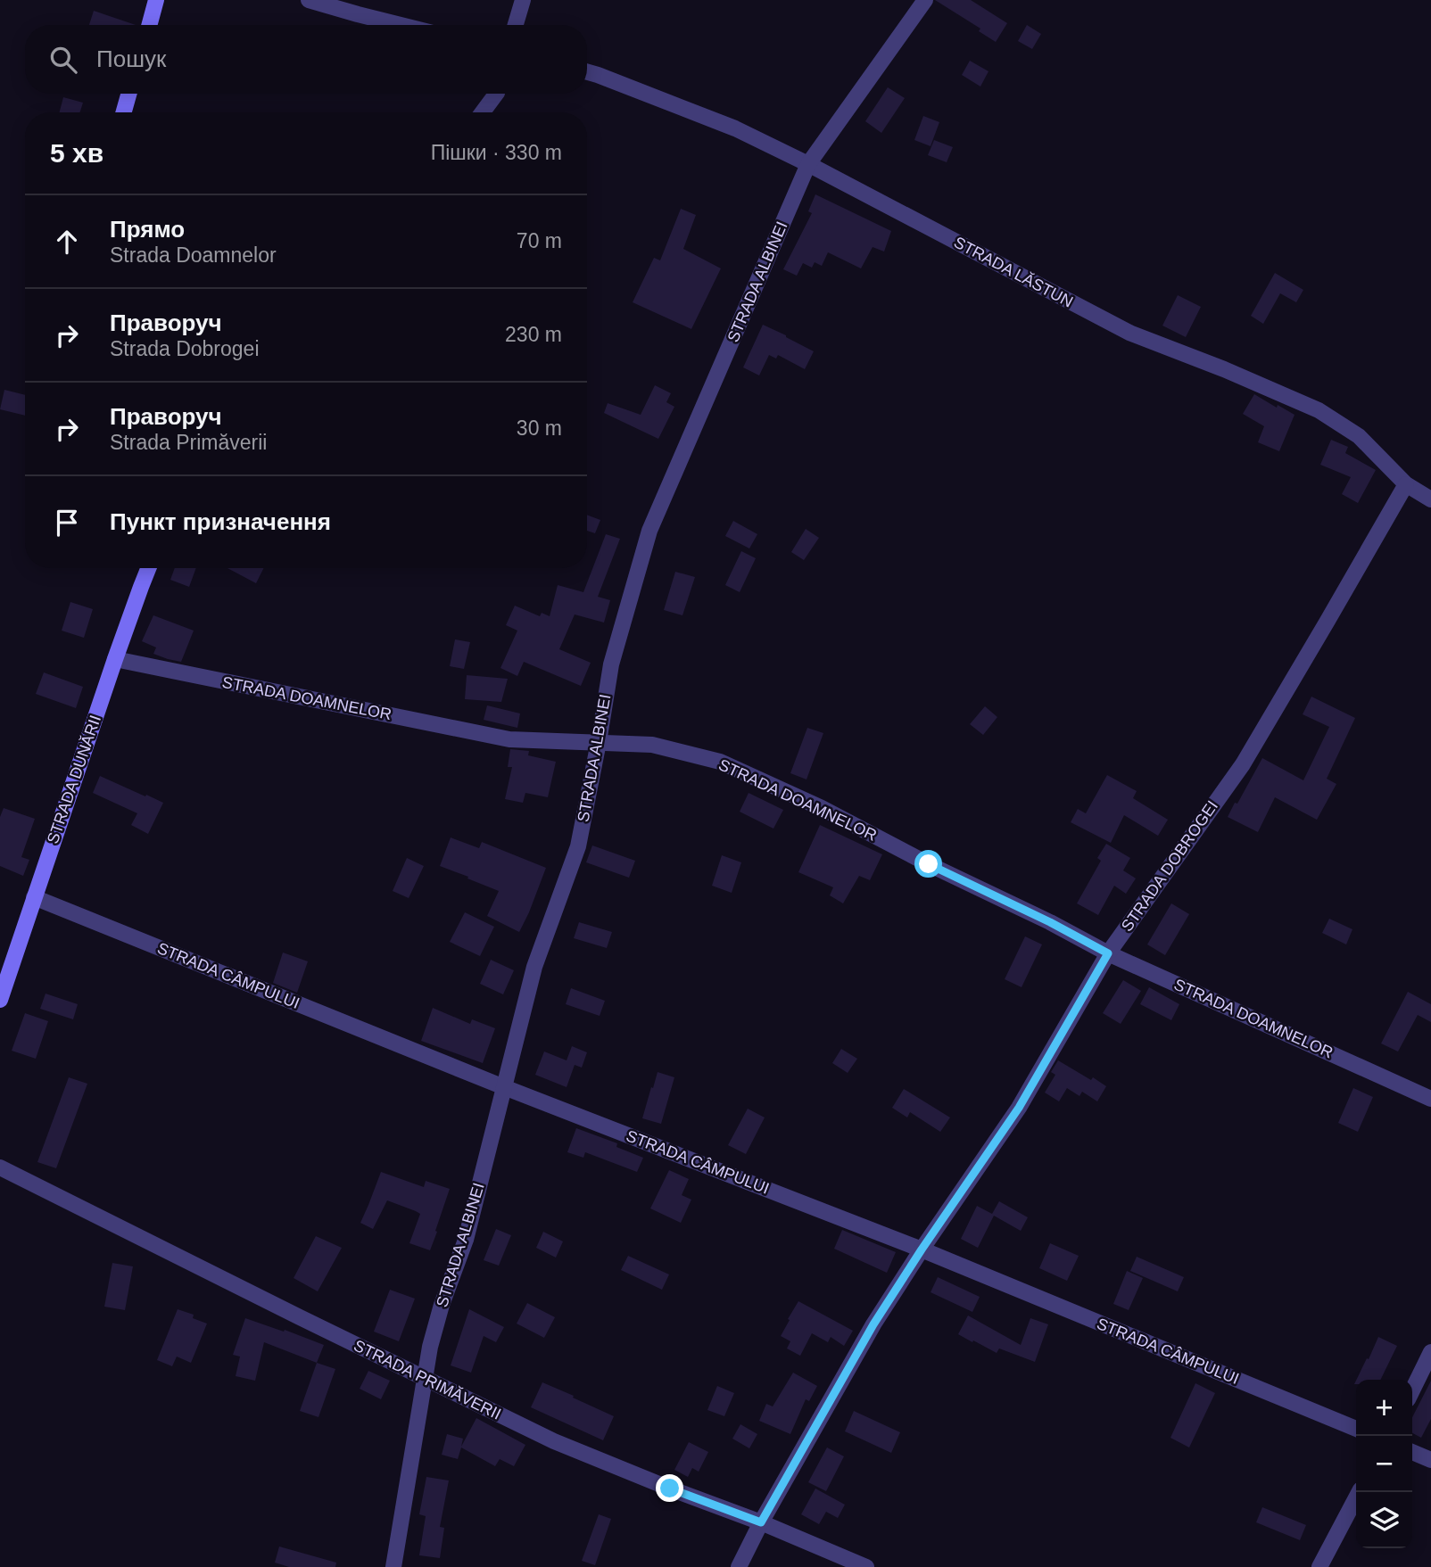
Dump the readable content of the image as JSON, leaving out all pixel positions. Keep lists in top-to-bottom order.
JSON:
{
  "streets": {
    "main road": ["STRADA DUNĂRII"],
    "street": [
      "STRADA LĂSTUN",
      "STRADA ALBINEI",
      "STRADA DOAMNELOR",
      "STRADA DOBROGEI",
      "STRADA CÂMPULUI",
      "STRADA PRIMĂVERII"
    ]
  },
  "crossings": [
    ["STRADA LĂSTUN", "STRADA ALBINEI"],
    ["STRADA LĂSTUN", "STRADA DOBROGEI"],
    ["STRADA ALBINEI", "STRADA DOAMNELOR"],
    ["STRADA ALBINEI", "STRADA CÂMPULUI"],
    ["STRADA ALBINEI", "STRADA PRIMĂVERII"],
    ["STRADA DOAMNELOR", "STRADA DUNĂRII"],
    ["STRADA DOAMNELOR", "STRADA DOBROGEI"],
    ["STRADA DUNĂRII", "STRADA CÂMPULUI"],
    ["STRADA DOBROGEI", "STRADA CÂMPULUI"],
    ["STRADA DOBROGEI", "STRADA PRIMĂVERII"]
  ],
  "page": {
    "search": "Пошук",
    "heading": ["5 хв", "Пішки · 330 m"],
    "list": [
      ["Прямо", "Strada Doamnelor", "70 m"],
      ["Праворуч", "Strada Dobrogei", "230 m"],
      ["Праворуч", "Strada Primăverii", "30 m"],
      "Пункт призначення"
    ],
    "map_buttons": ["+", "−"]
  }
}
